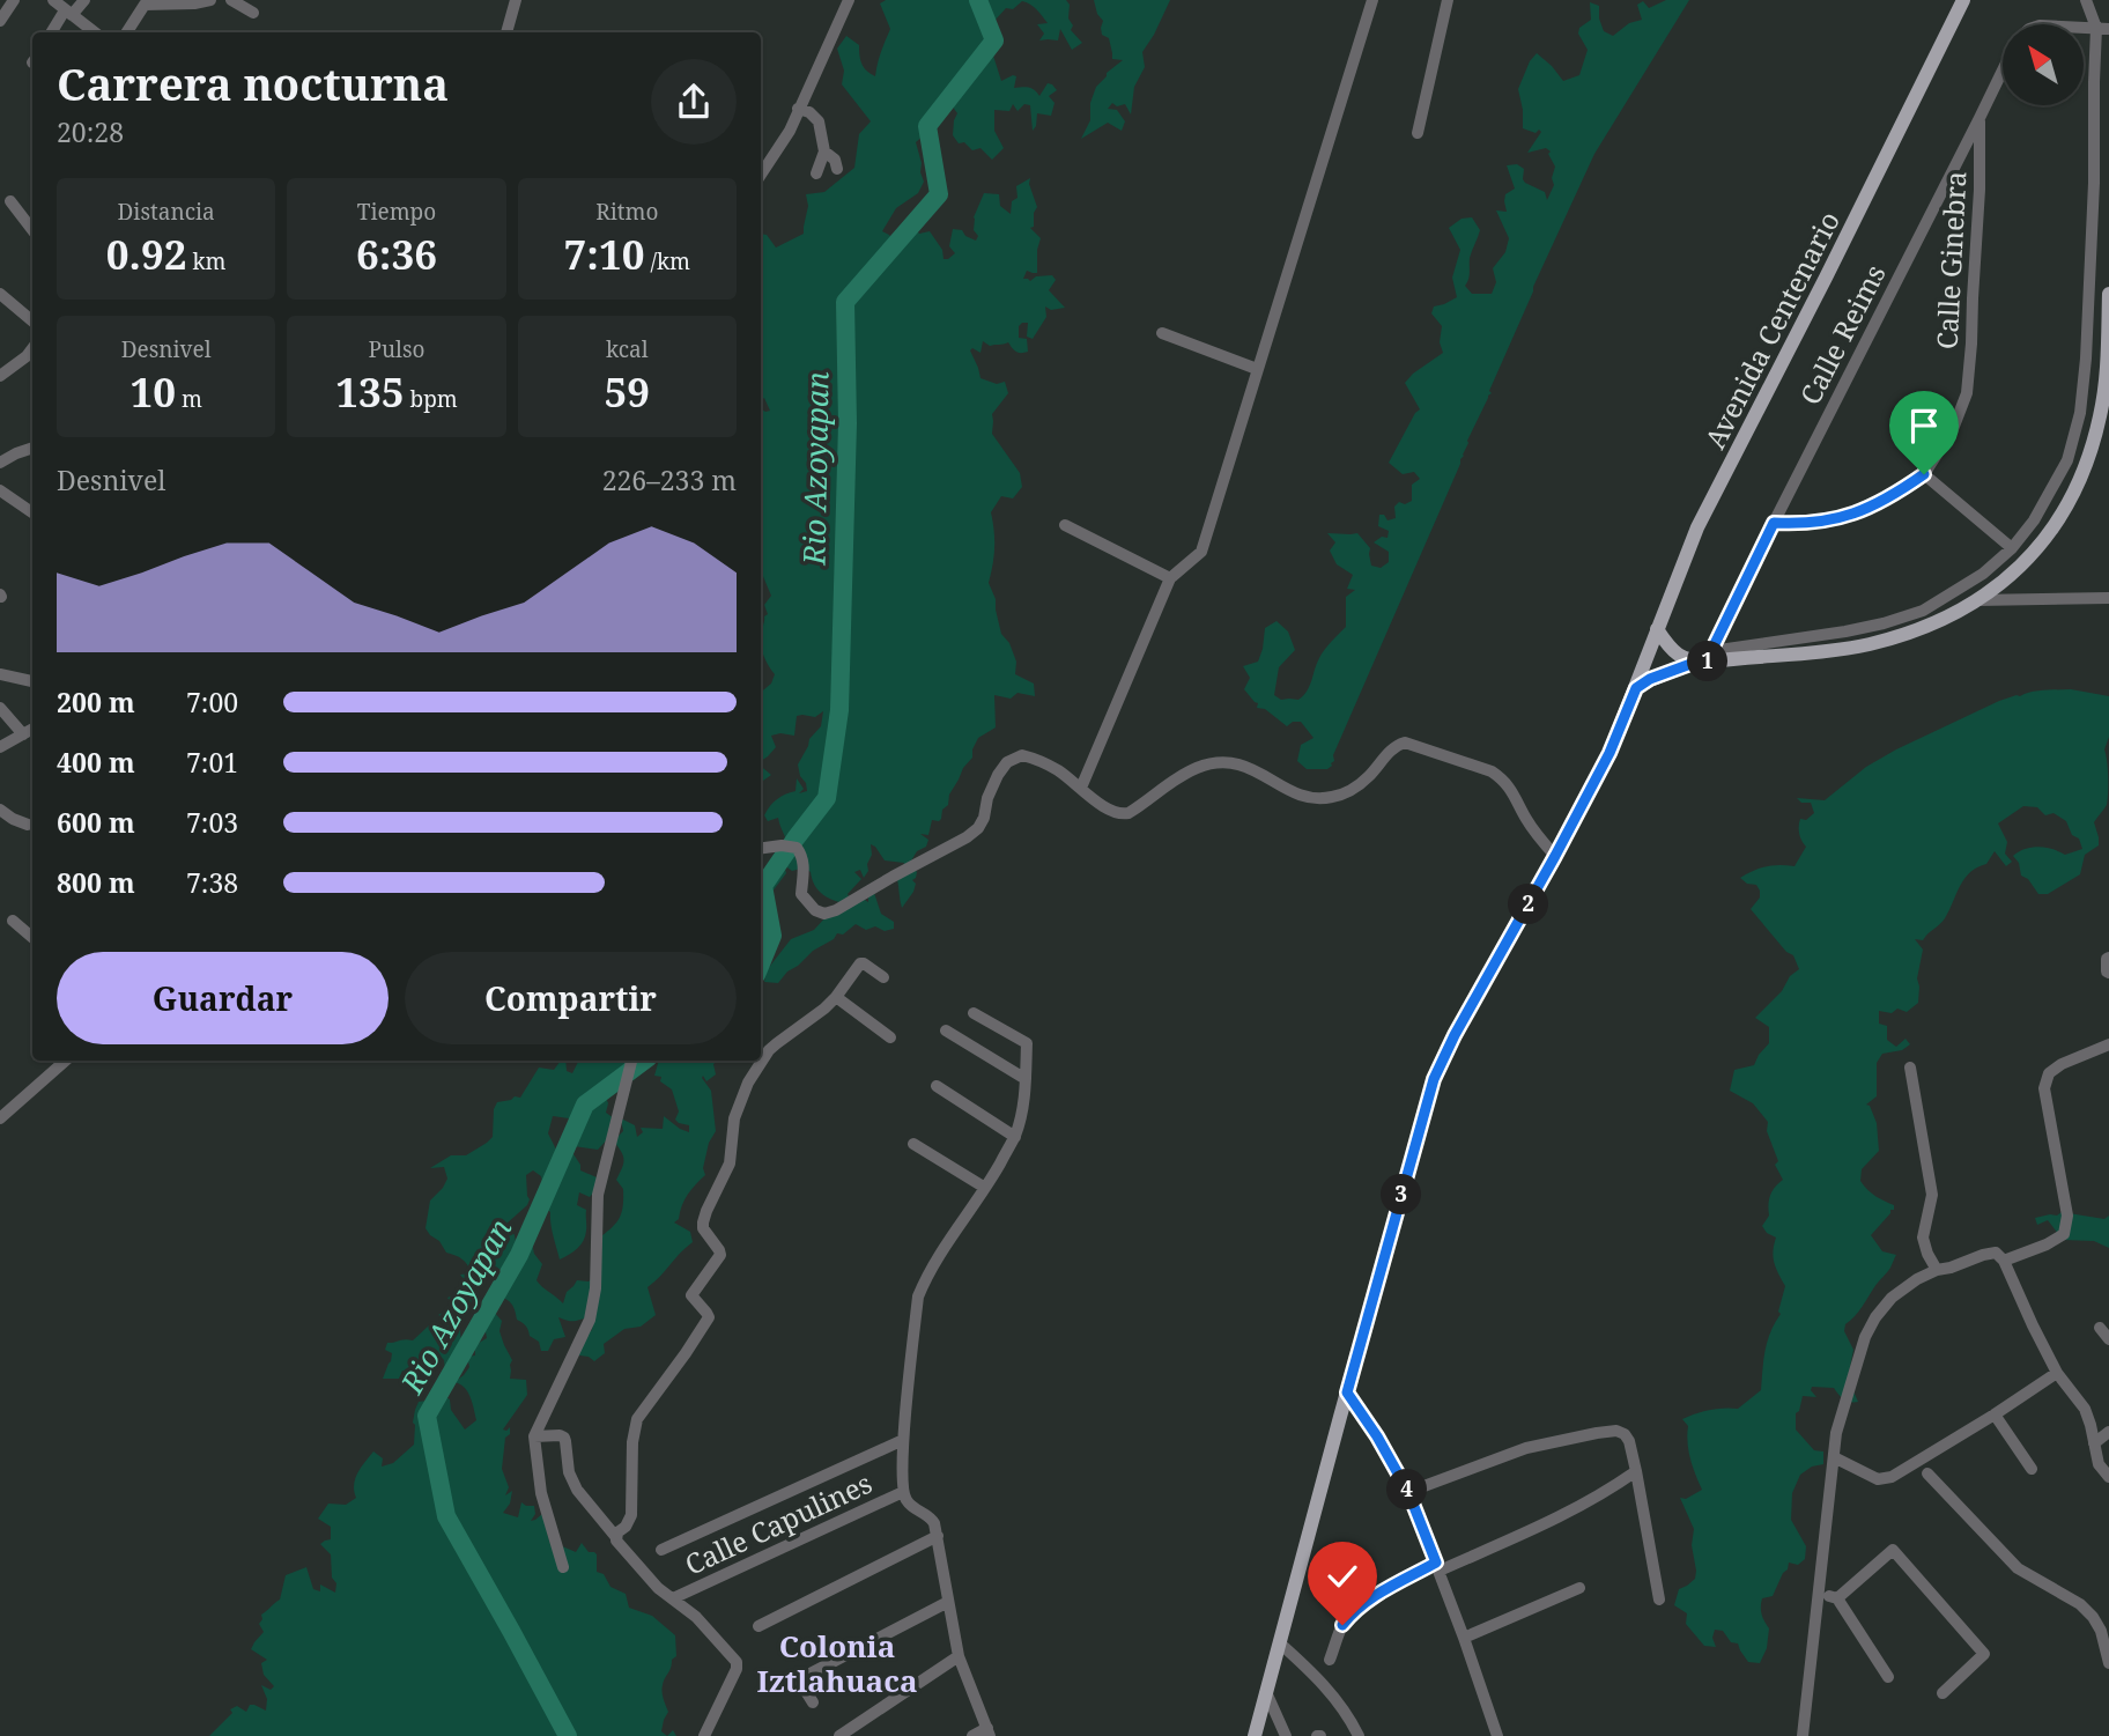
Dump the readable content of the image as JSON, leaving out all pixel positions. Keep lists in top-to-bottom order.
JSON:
{
  "streets": {
    "main road": ["Avenida Centenario"],
    "street": ["Calle Ginebra", "Calle Reims", "Calle Capulines"]
  },
  "crossings": [
    ["Calle Ginebra", "Calle Reims"]
  ],
  "districts": ["Colonia Iztlahuaca"],
  "water": ["Rio Azoyapan"],
  "north": "top left",
  "page": {
    "heading": ["Carrera nocturna", "20:28"],
    "stats": [
      ["Distancia", "0.92 km"],
      ["Tiempo", "6:36"],
      ["Ritmo", "7:10 /km"],
      ["Desnivel", "10 m"],
      ["Pulso", "135 bpm"],
      ["kcal", "59"]
    ],
    "chart": ["Desnivel", "226–233 m"],
    "pins": [
      "1",
      "2",
      "3",
      "4"
    ],
    "list": [
      {
        "name": "200 m",
        "note": "7:00"
      },
      {
        "name": "400 m",
        "note": "7:01"
      },
      {
        "name": "600 m",
        "note": "7:03"
      },
      {
        "name": "800 m",
        "note": "7:38"
      }
    ],
    "buttons": ["Guardar", "Compartir"]
  }
}
